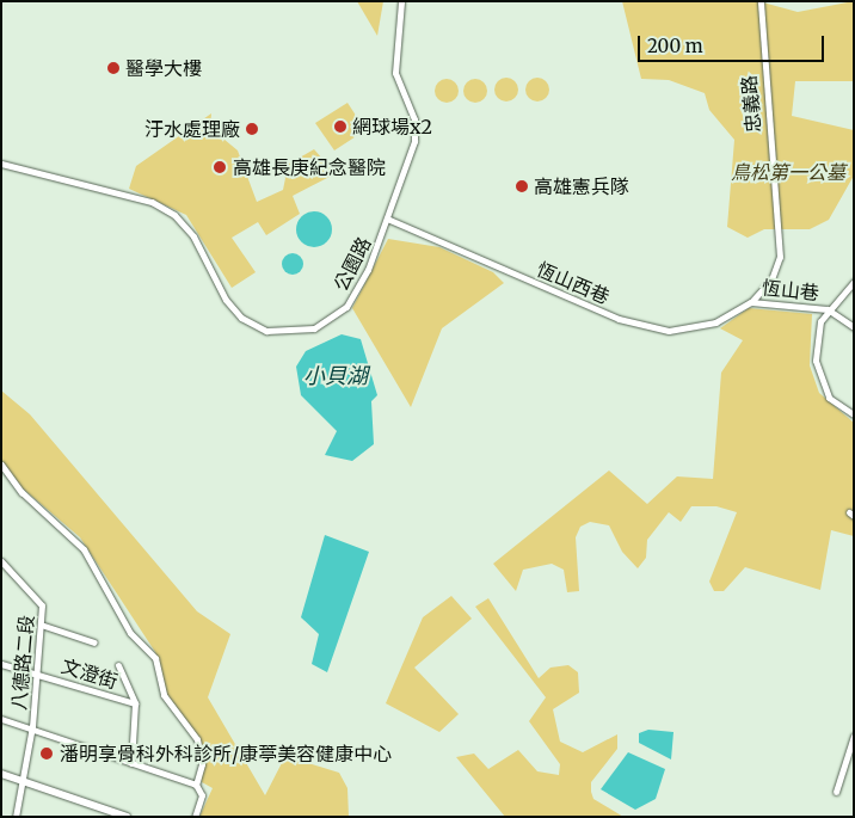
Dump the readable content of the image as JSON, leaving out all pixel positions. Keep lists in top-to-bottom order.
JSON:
{
  "streets": {
    "street": [
      "忠義路",
      "公園路",
      "恆山西巷",
      "恆山巷",
      "八德路二段",
      "文澄街"
    ]
  },
  "crossings": [
    ["忠義路", "恆山西巷"],
    ["忠義路", "恆山巷"],
    ["公園路", "恆山西巷"],
    ["恆山西巷", "恆山巷"],
    ["八德路二段", "文澄街"]
  ],
  "water": ["小貝湖"],
  "parks": ["鳥松第一公墓"],
  "places": [
    "醫學大樓",
    "網球場x2",
    "汙水處理廠",
    "高雄長庚紀念醫院",
    "高雄憲兵隊",
    "潘明享骨科外科診所/康葶美容健康中心"
  ],
  "scale_bar": "200 m"
}
